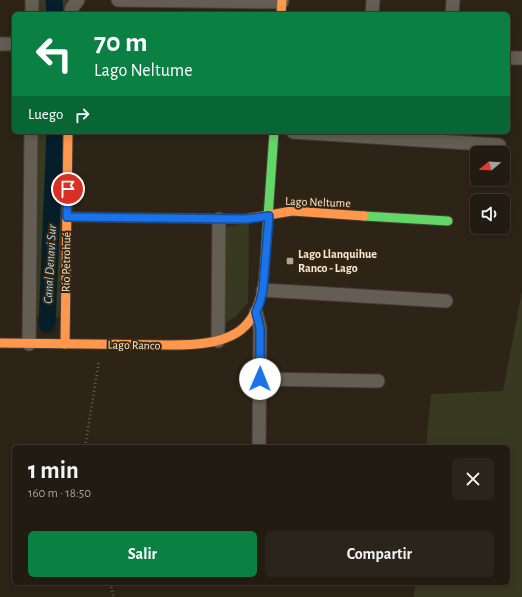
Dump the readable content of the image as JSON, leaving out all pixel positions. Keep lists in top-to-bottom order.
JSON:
{
  "streets": {
    "street": ["Lago Neltume", "Río Petrohué", "Lago Ranco"]
  },
  "crossings": [
    ["Lago Neltume", "Río Petrohué"],
    ["Lago Neltume", "Lago Ranco"],
    ["Río Petrohué", "Lago Ranco"]
  ],
  "water": ["Canal Denavi Sur"],
  "places": {
    "transit": ["Lago Llanquihue Ranco - Lago"]
  },
  "north": "left",
  "page": {
    "turn": ["70 m", "Lago Neltume"],
    "then": "Luego",
    "heading": ["1 min", "160 m · 18:50"],
    "buttons": ["Salir", "Compartir"]
  }
}
